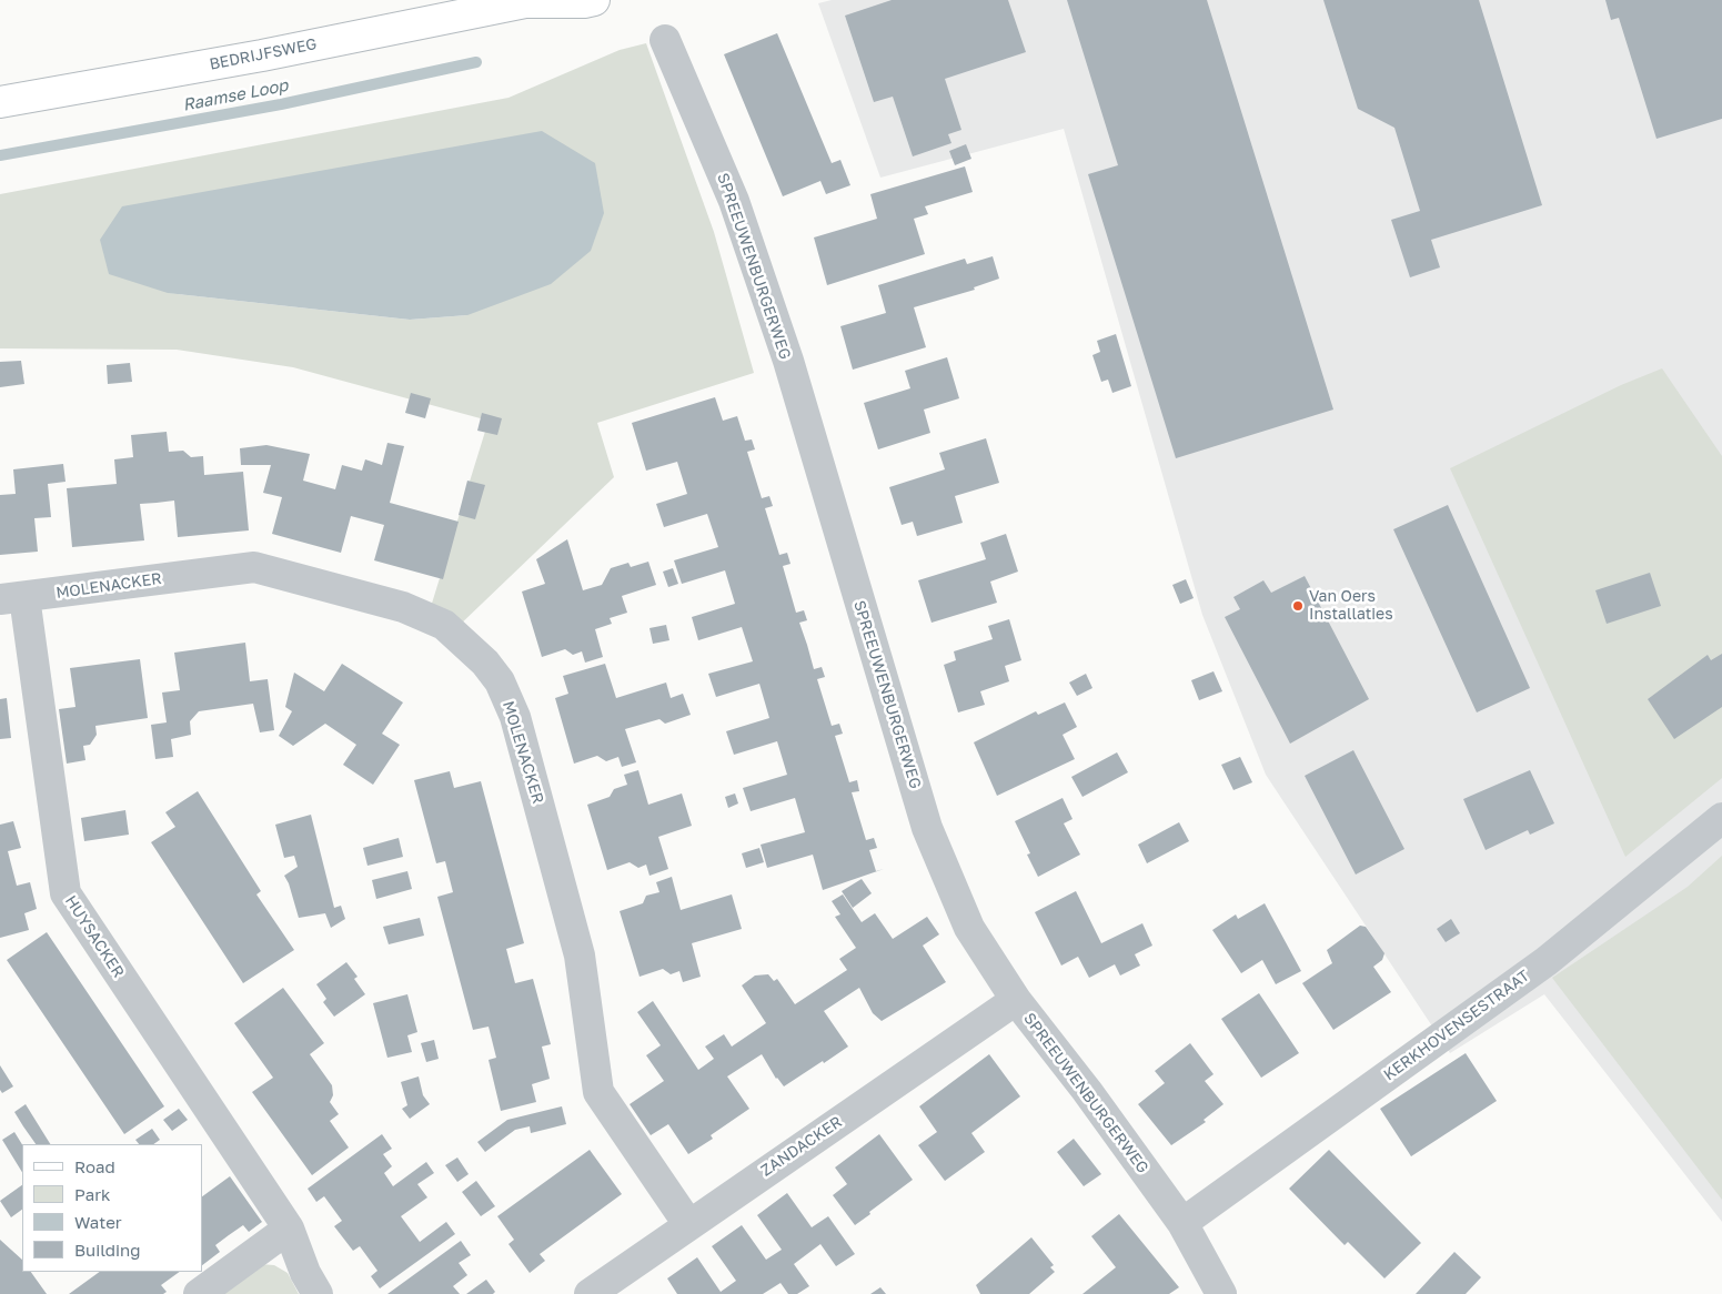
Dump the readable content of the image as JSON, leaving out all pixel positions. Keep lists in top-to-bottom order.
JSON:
{
  "streets": {
    "main road": ["BEDRIJFSWEG"],
    "street": [
      "SPREEUWENBURGERWEG",
      "MOLENACKER",
      "HUYSACKER",
      "KERKHOVENSESTRAAT",
      "ZANDACKER"
    ]
  },
  "crossings": [
    ["SPREEUWENBURGERWEG", "KERKHOVENSESTRAAT"],
    ["SPREEUWENBURGERWEG", "ZANDACKER"],
    ["MOLENACKER", "HUYSACKER"],
    ["MOLENACKER", "ZANDACKER"]
  ],
  "water": ["Raamse Loop"],
  "places": ["Van Oers Installaties"],
  "legend": [
    "Road",
    "Park",
    "Water",
    "Building"
  ]
}
